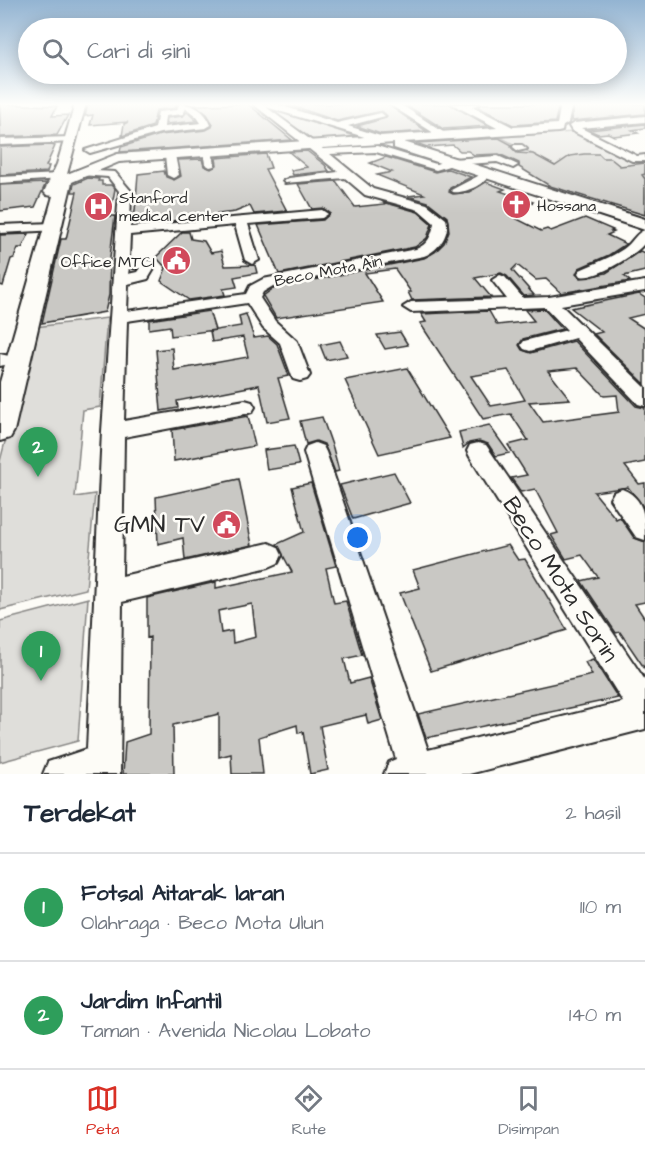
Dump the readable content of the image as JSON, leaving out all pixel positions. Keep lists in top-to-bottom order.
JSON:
{
  "streets": {
    "street": ["Beco Mota Ain", "Beco Mota Sorin"]
  },
  "places": {
    "church": ["Hossana"],
    "hospital": ["Stanford medical center"],
    "public building": ["Office MTCI", "GMN TV"]
  },
  "page": {
    "search": "Cari di sini",
    "pins": ["2", "1"],
    "heading": ["Terdekat", "2 hasil"],
    "list": [
      {
        "mark": "1",
        "name": "Fotsal Aitarak laran",
        "note": "Olahraga · Beco Mota Ulun",
        "value": "110 m"
      },
      {
        "mark": "2",
        "name": "Jardim Infantil",
        "note": "Taman · Avenida Nicolau Lobato",
        "value": "140 m"
      }
    ],
    "nav": ["Peta", "Rute", "Disimpan"]
  }
}
